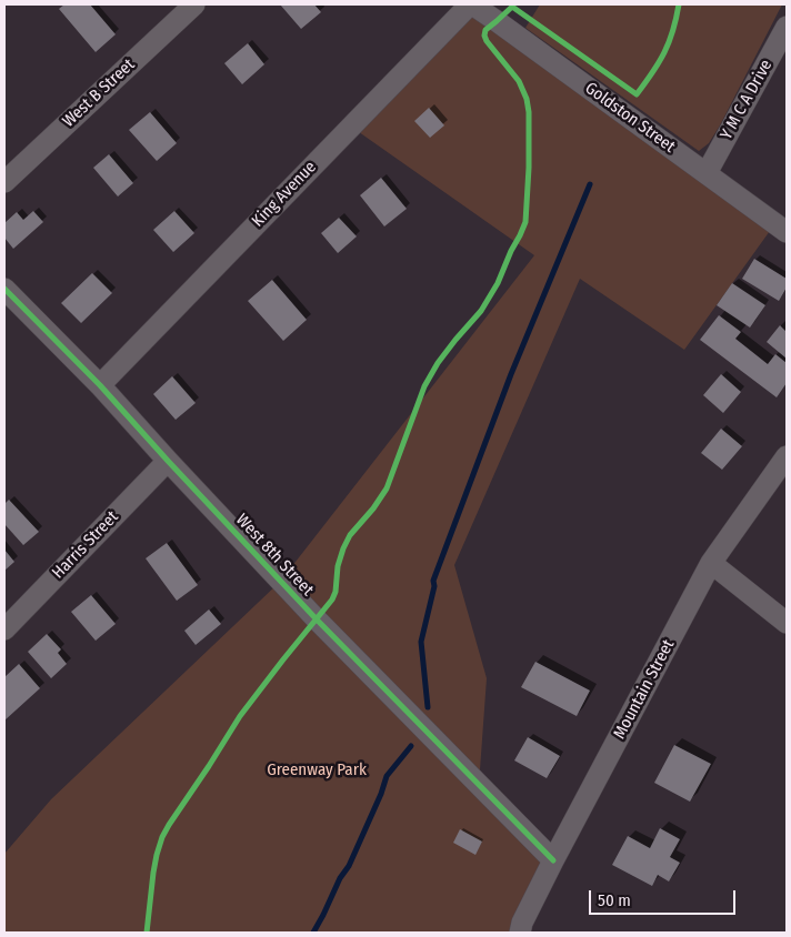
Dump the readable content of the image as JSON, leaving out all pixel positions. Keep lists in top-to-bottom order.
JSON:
{
  "streets": {
    "street": [
      "West B Street",
      "Y M C A Drive",
      "Goldston Street",
      "King Avenue",
      "Harris Street",
      "West 8th Street",
      "Mountain Street"
    ]
  },
  "crossings": [
    ["Y M C A Drive", "Goldston Street"],
    ["Goldston Street", "King Avenue"],
    ["King Avenue", "West 8th Street"],
    ["Harris Street", "West 8th Street"],
    ["West 8th Street", "Mountain Street"]
  ],
  "parks": ["Greenway Park"],
  "scale_bar": "50 m"
}
